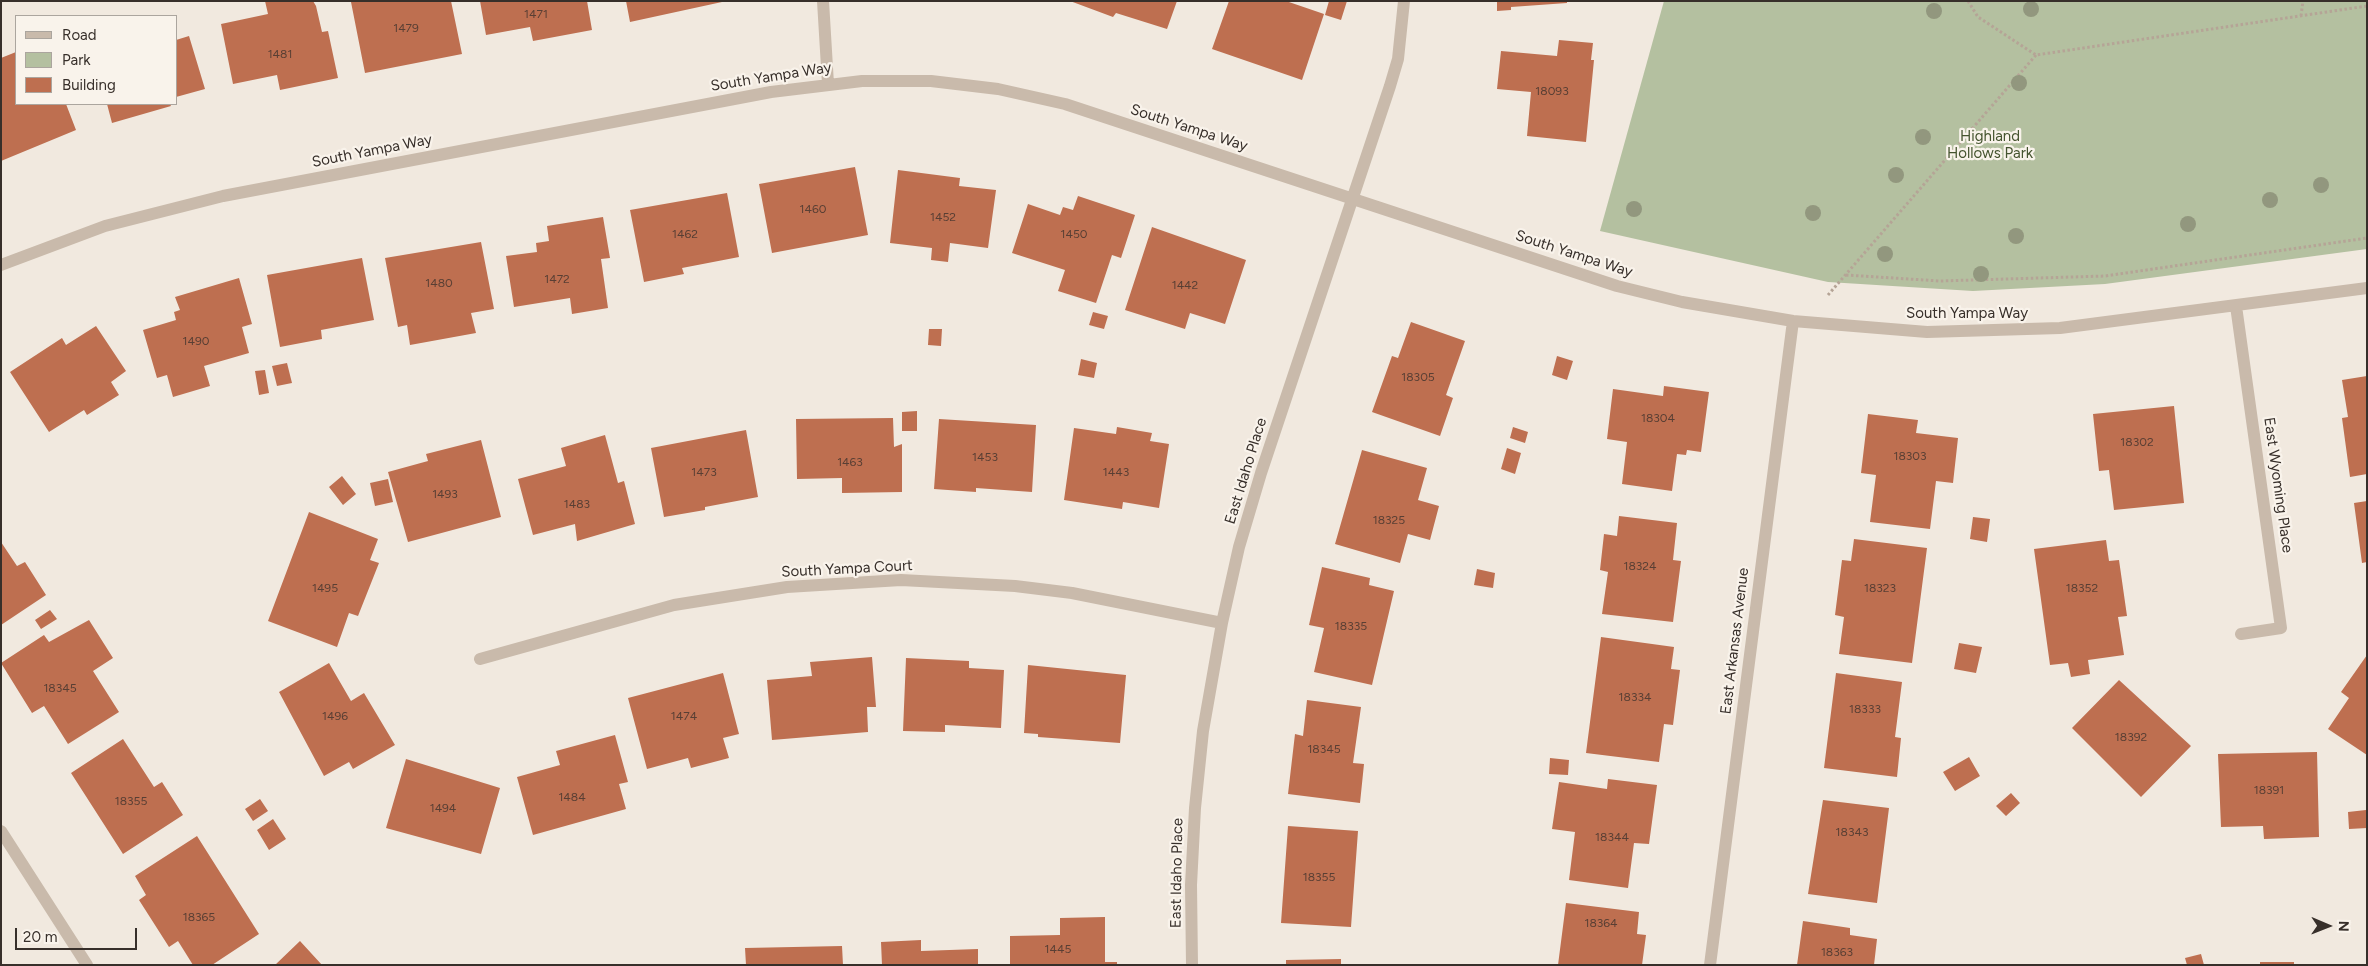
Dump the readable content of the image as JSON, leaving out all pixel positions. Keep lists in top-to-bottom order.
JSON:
{
  "streets": {
    "street": [
      "South Yampa Way",
      "East Idaho Place",
      "East Wyoming Place",
      "South Yampa Court",
      "East Arkansas Avenue"
    ]
  },
  "crossings": [
    ["South Yampa Way", "East Idaho Place"],
    ["South Yampa Way", "East Wyoming Place"],
    ["South Yampa Way", "East Arkansas Avenue"],
    ["East Idaho Place", "South Yampa Court"]
  ],
  "parks": ["Highland Hollows Park"],
  "house_numbers": [
    "1471",
    "1479",
    "1481",
    "18093",
    "1460",
    "1452",
    "1462",
    "1450",
    "1472",
    "1480",
    "1442",
    "1490",
    "18305",
    "18304",
    "18302",
    "18303",
    "1453",
    "1463",
    "1473",
    "1443",
    "1493",
    "1483",
    "18325",
    "18324",
    "1495",
    "18323",
    "18352",
    "18335",
    "18345",
    "18334",
    "18333",
    "1496",
    "1474",
    "18392",
    "18345",
    "18391",
    "1484",
    "18355",
    "1494",
    "18343",
    "18344",
    "18355",
    "18365",
    "18364",
    "1445",
    "18363"
  ],
  "legend": ["Road", "Park", "Building"],
  "scale_bar": "20 m",
  "north": "right"
}
